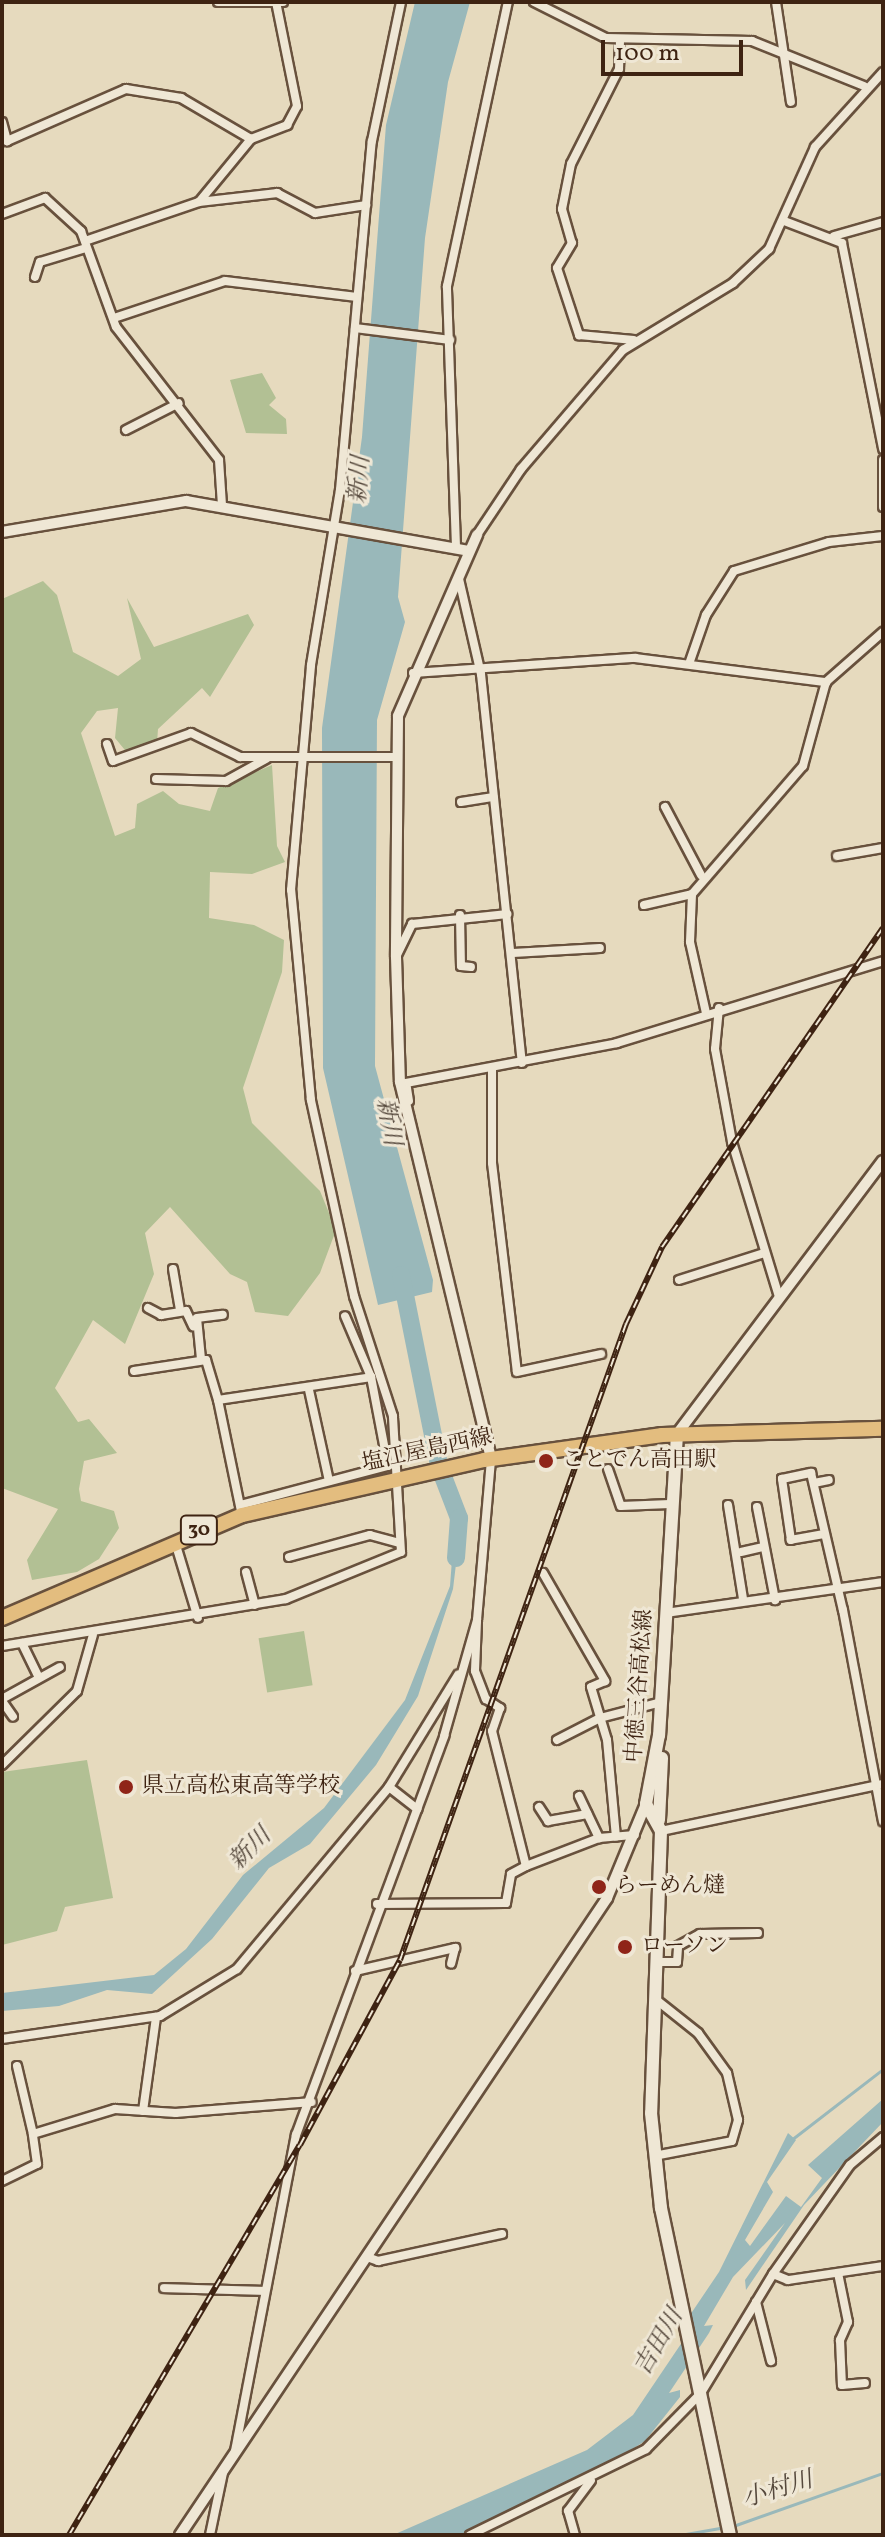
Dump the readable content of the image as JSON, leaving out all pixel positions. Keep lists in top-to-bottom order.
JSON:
{
  "streets": {
    "main road": ["塩江屋島西線", "30", "中徳三谷高松線"]
  },
  "crossings": [
    ["塩江屋島西線", "中徳三谷高松線"]
  ],
  "water": ["新川", "吉田川", "小村川"],
  "places": [
    "ことでん高田駅",
    "県立高松東高等学校",
    "らーめん燵",
    "ローソン"
  ],
  "scale_bar": "100 m"
}
